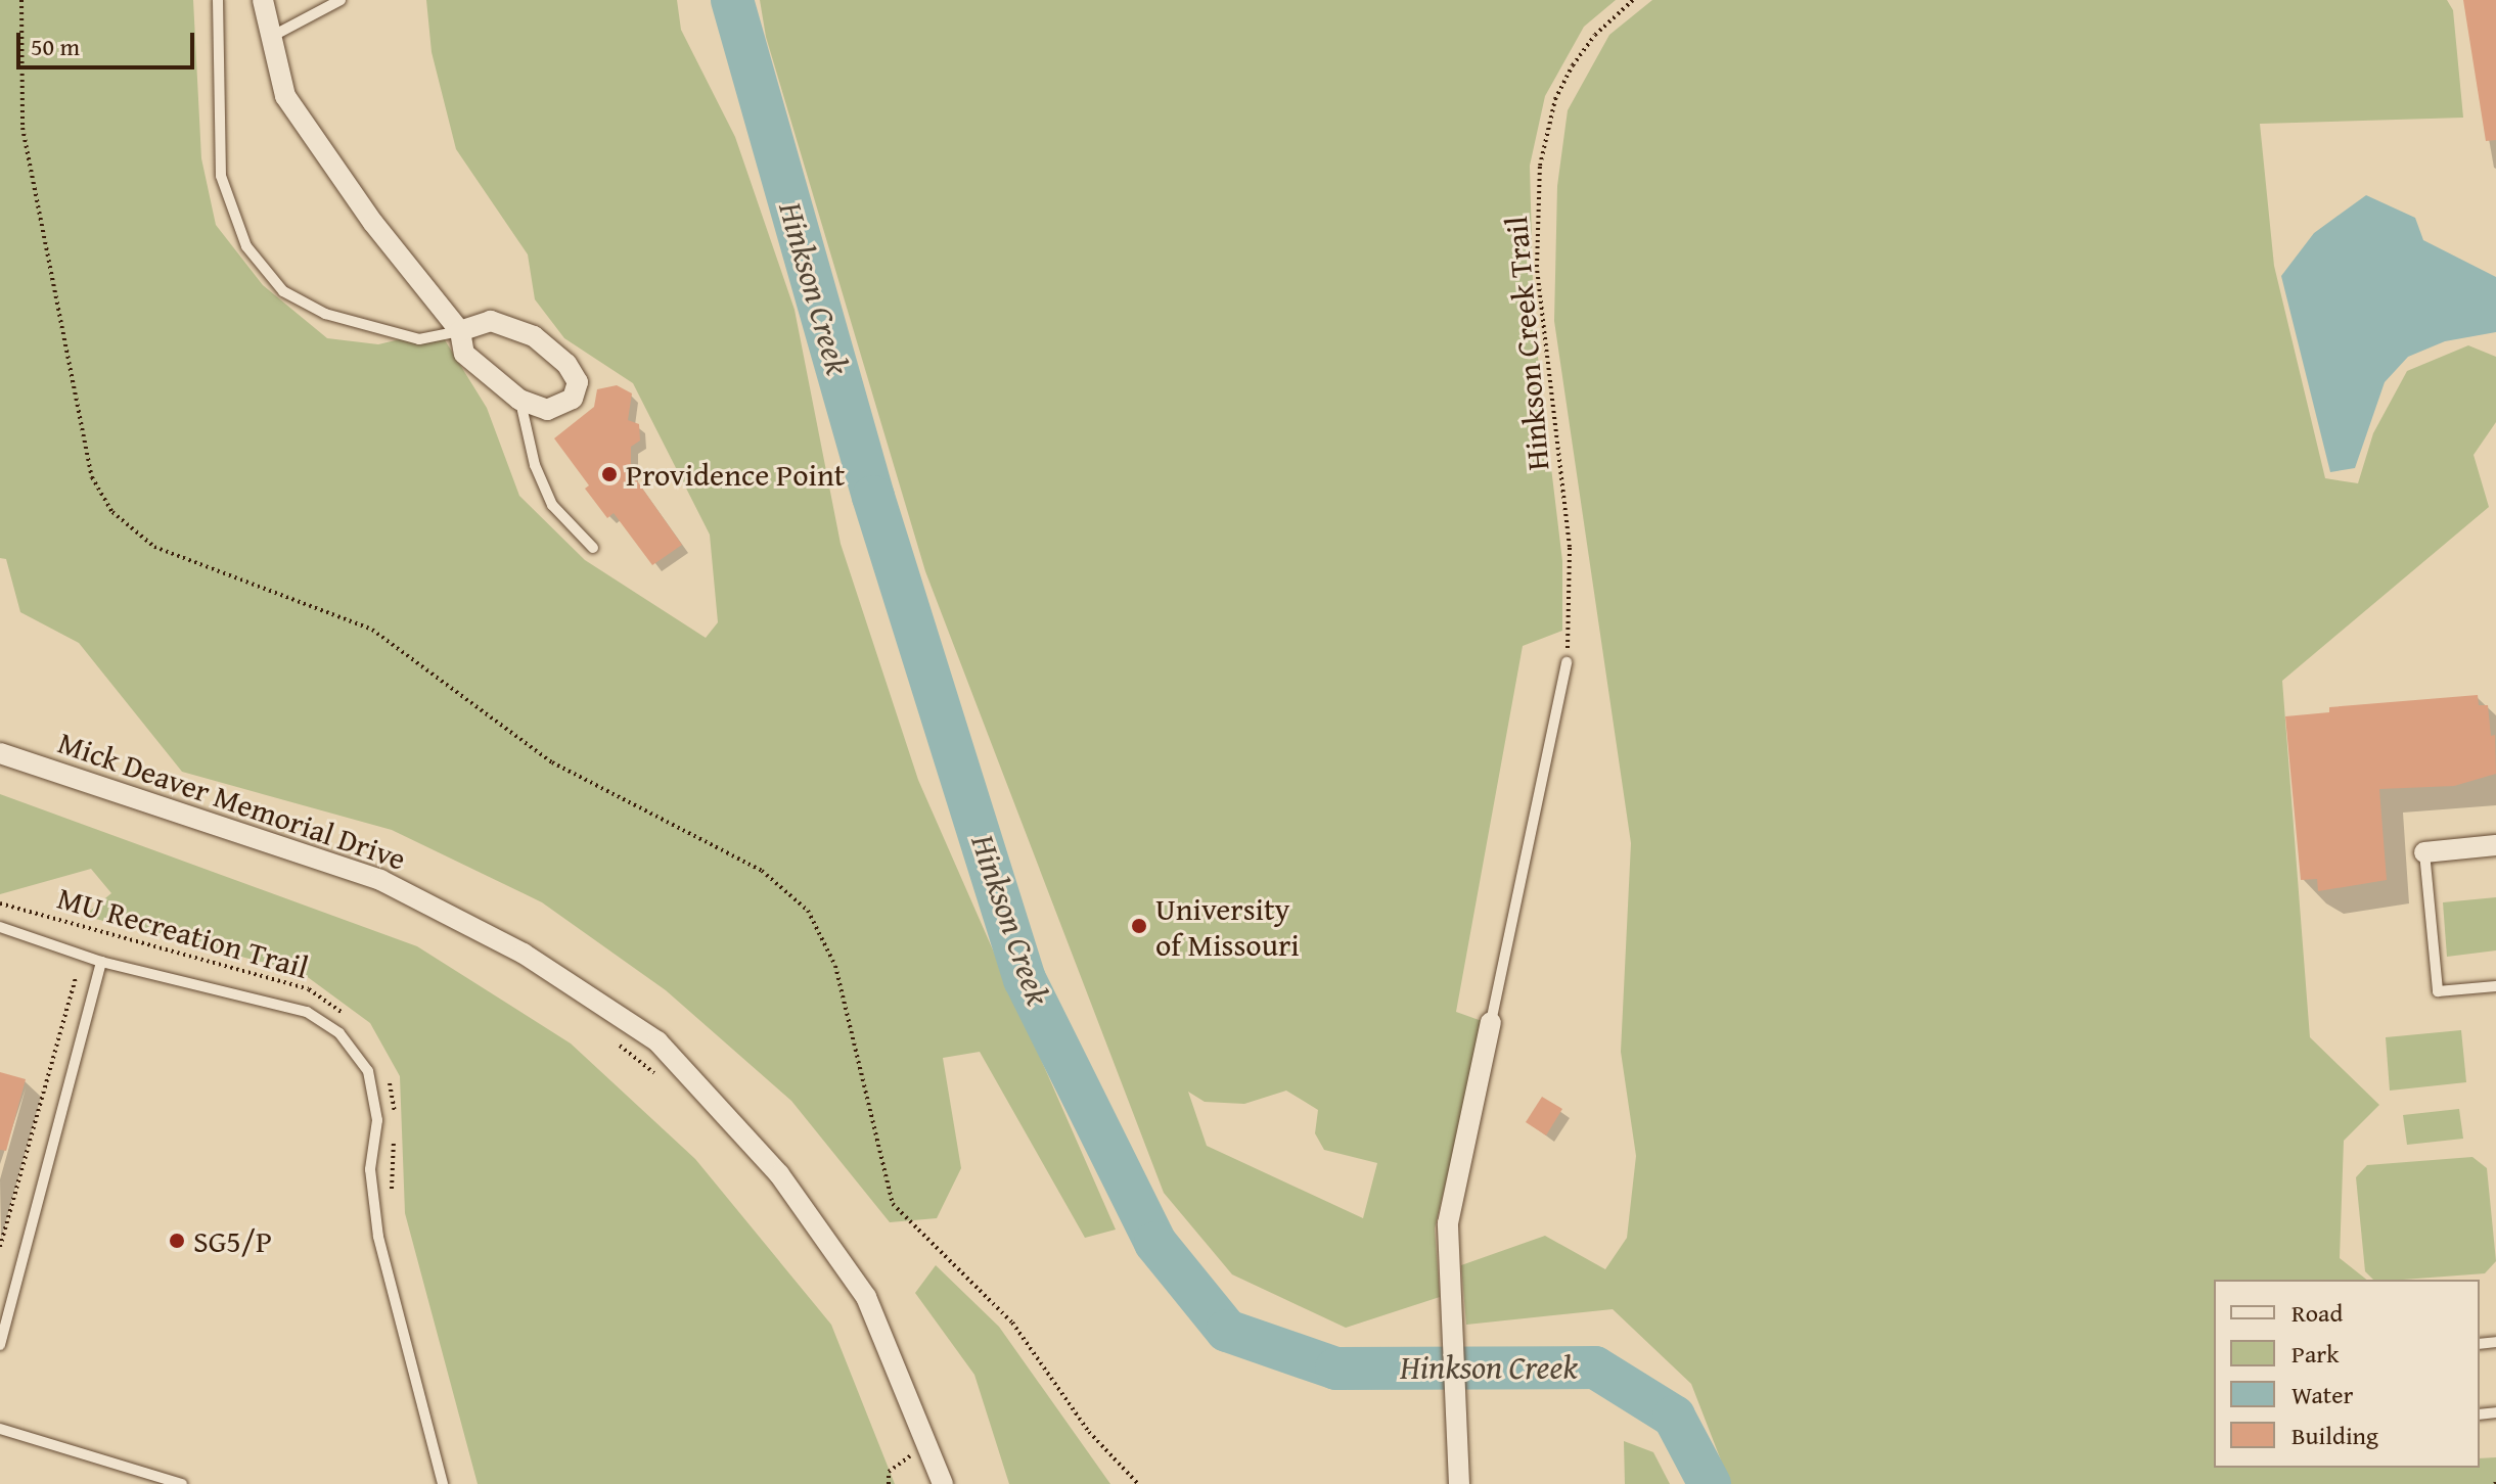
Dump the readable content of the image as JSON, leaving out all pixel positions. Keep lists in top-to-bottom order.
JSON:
{
  "streets": {
    "street": ["Mick Deaver Memorial Drive"],
    "path": ["Hinkson Creek Trail", "MU Recreation Trail"]
  },
  "water": ["Hinkson Creek"],
  "places": ["Providence Point", "University of Missouri", "SG5/P"],
  "legend": [
    "Road",
    "Park",
    "Water",
    "Building"
  ],
  "scale_bar": "50 m"
}
